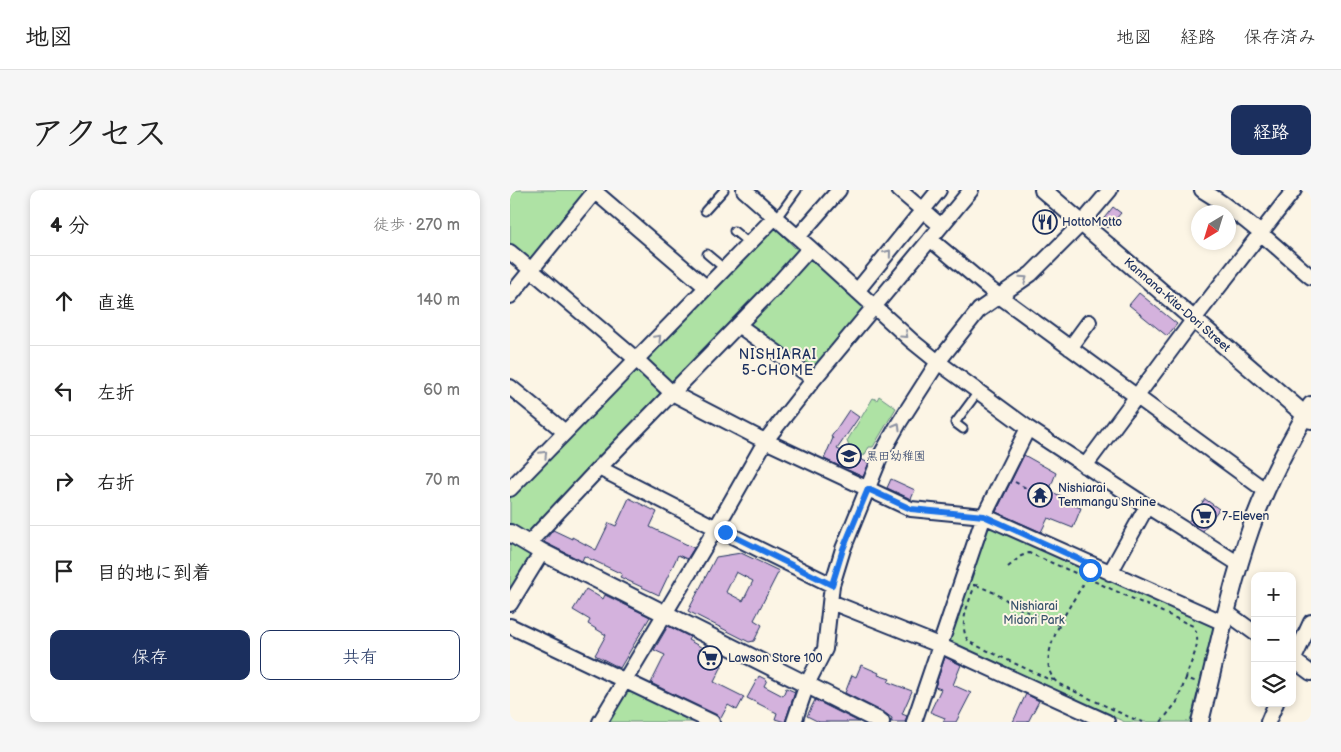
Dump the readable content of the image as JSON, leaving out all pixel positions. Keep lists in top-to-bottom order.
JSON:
{
  "streets": {
    "street": ["Kannana-Kita-Dori Street"]
  },
  "districts": ["NISHIARAI 5-CHOME"],
  "parks": ["Nishiarai Midori Park"],
  "places": {
    "restaurant": ["HottoMotto"],
    "school or university": ["黒田幼稚園"],
    "temple": ["Nishiarai Temmangu Shrine"],
    "supermarket": ["7-Eleven", "Lawson Store 100"]
  },
  "north": "bottom left",
  "page": {
    "header": "地図",
    "nav": ["地図", "経路", "保存済み"],
    "title": "アクセス",
    "buttons": [
      "経路",
      ["保存", "共有"]
    ],
    "heading": ["4 分", "徒歩 · 270 m"],
    "list": [
      ["直進", "140 m"],
      ["左折", "60 m"],
      ["右折", "70 m"],
      "目的地に到着"
    ],
    "map_buttons": ["+", "−"]
  }
}
